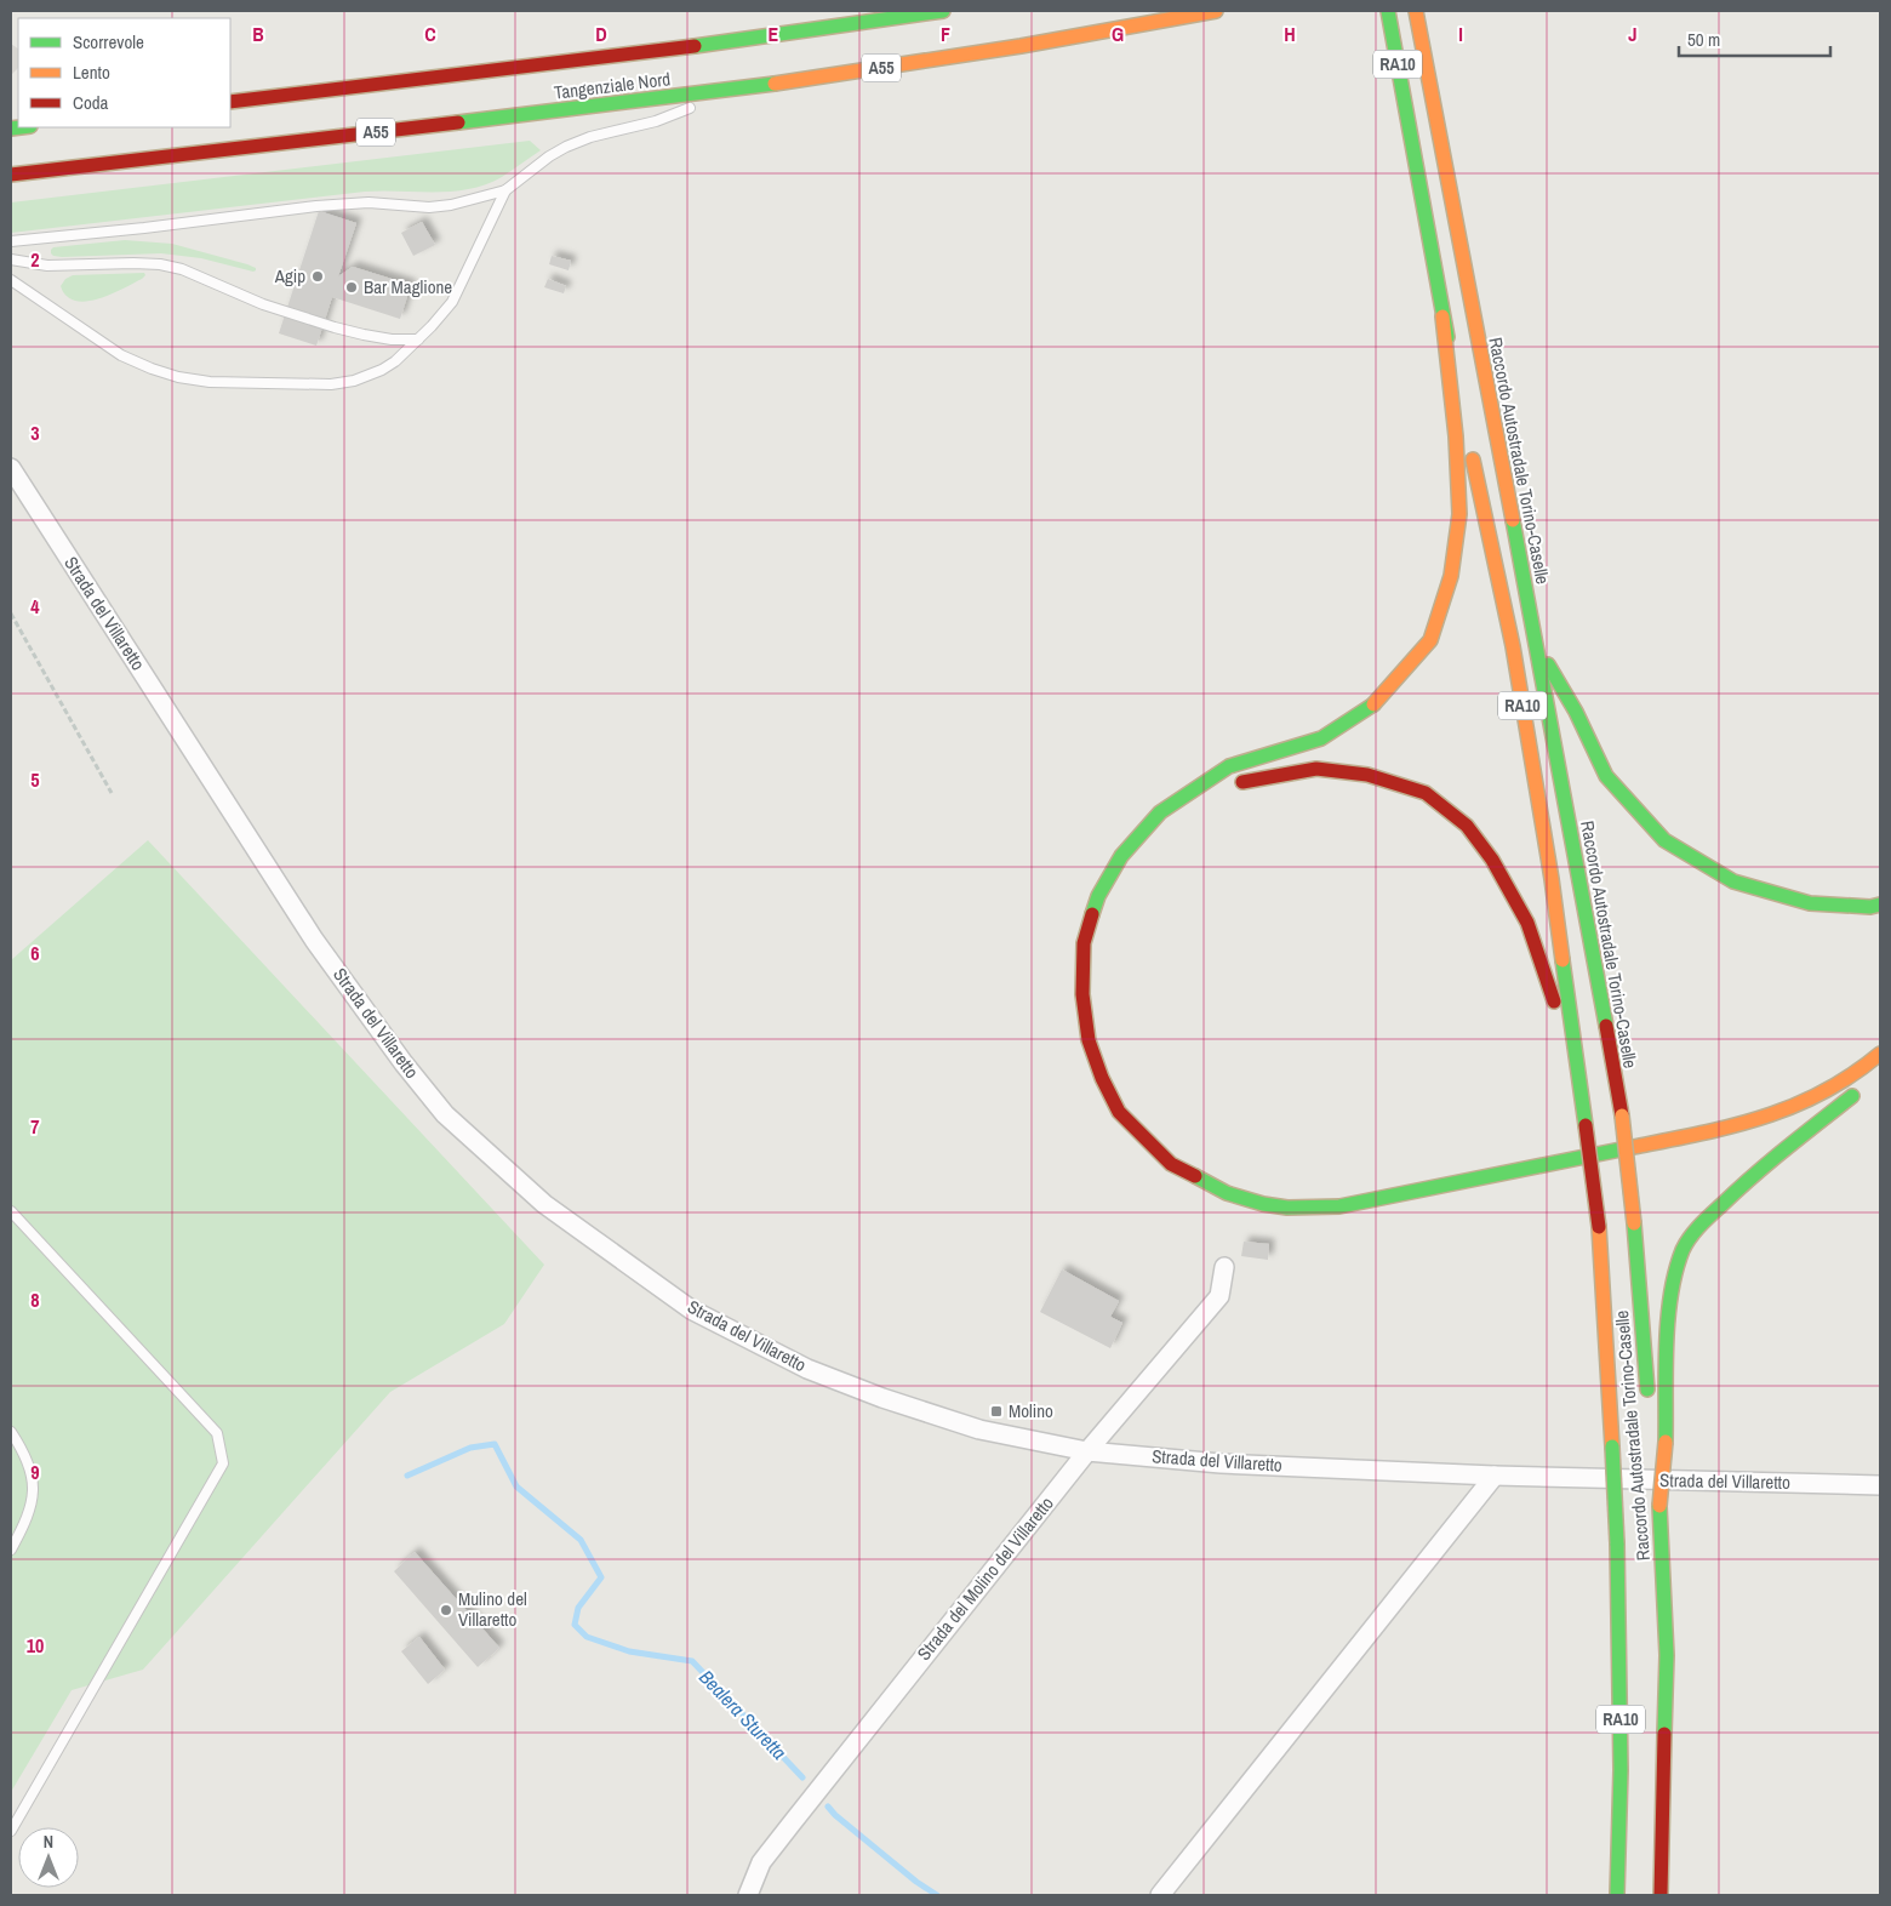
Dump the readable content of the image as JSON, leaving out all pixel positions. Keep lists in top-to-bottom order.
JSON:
{
  "streets": {
    "highway": [
      "RA10",
      "A55",
      "Tangenziale Nord",
      "Raccordo Autostradale Torino-Caselle"
    ],
    "street": ["Strada del Villaretto", "Strada del Molino del Villaretto"]
  },
  "crossings": [
    ["Strada del Villaretto", "Strada del Molino del Villaretto"]
  ],
  "water": ["Bealera Sturetta"],
  "places": {
    "other": ["Agip", "Bar Maglione", "Mulino del Villaretto"],
    "transit": ["Molino"]
  },
  "legend": ["Scorrevole", "Lento", "Coda"],
  "scale_bar": "50 m",
  "north": "top",
  "grid": {
    "columns": [
      "B",
      "C",
      "D",
      "E",
      "F",
      "G",
      "H",
      "I",
      "J"
    ],
    "rows": [
      "2",
      "3",
      "4",
      "5",
      "6",
      "7",
      "8",
      "9",
      "10"
    ]
  }
}
